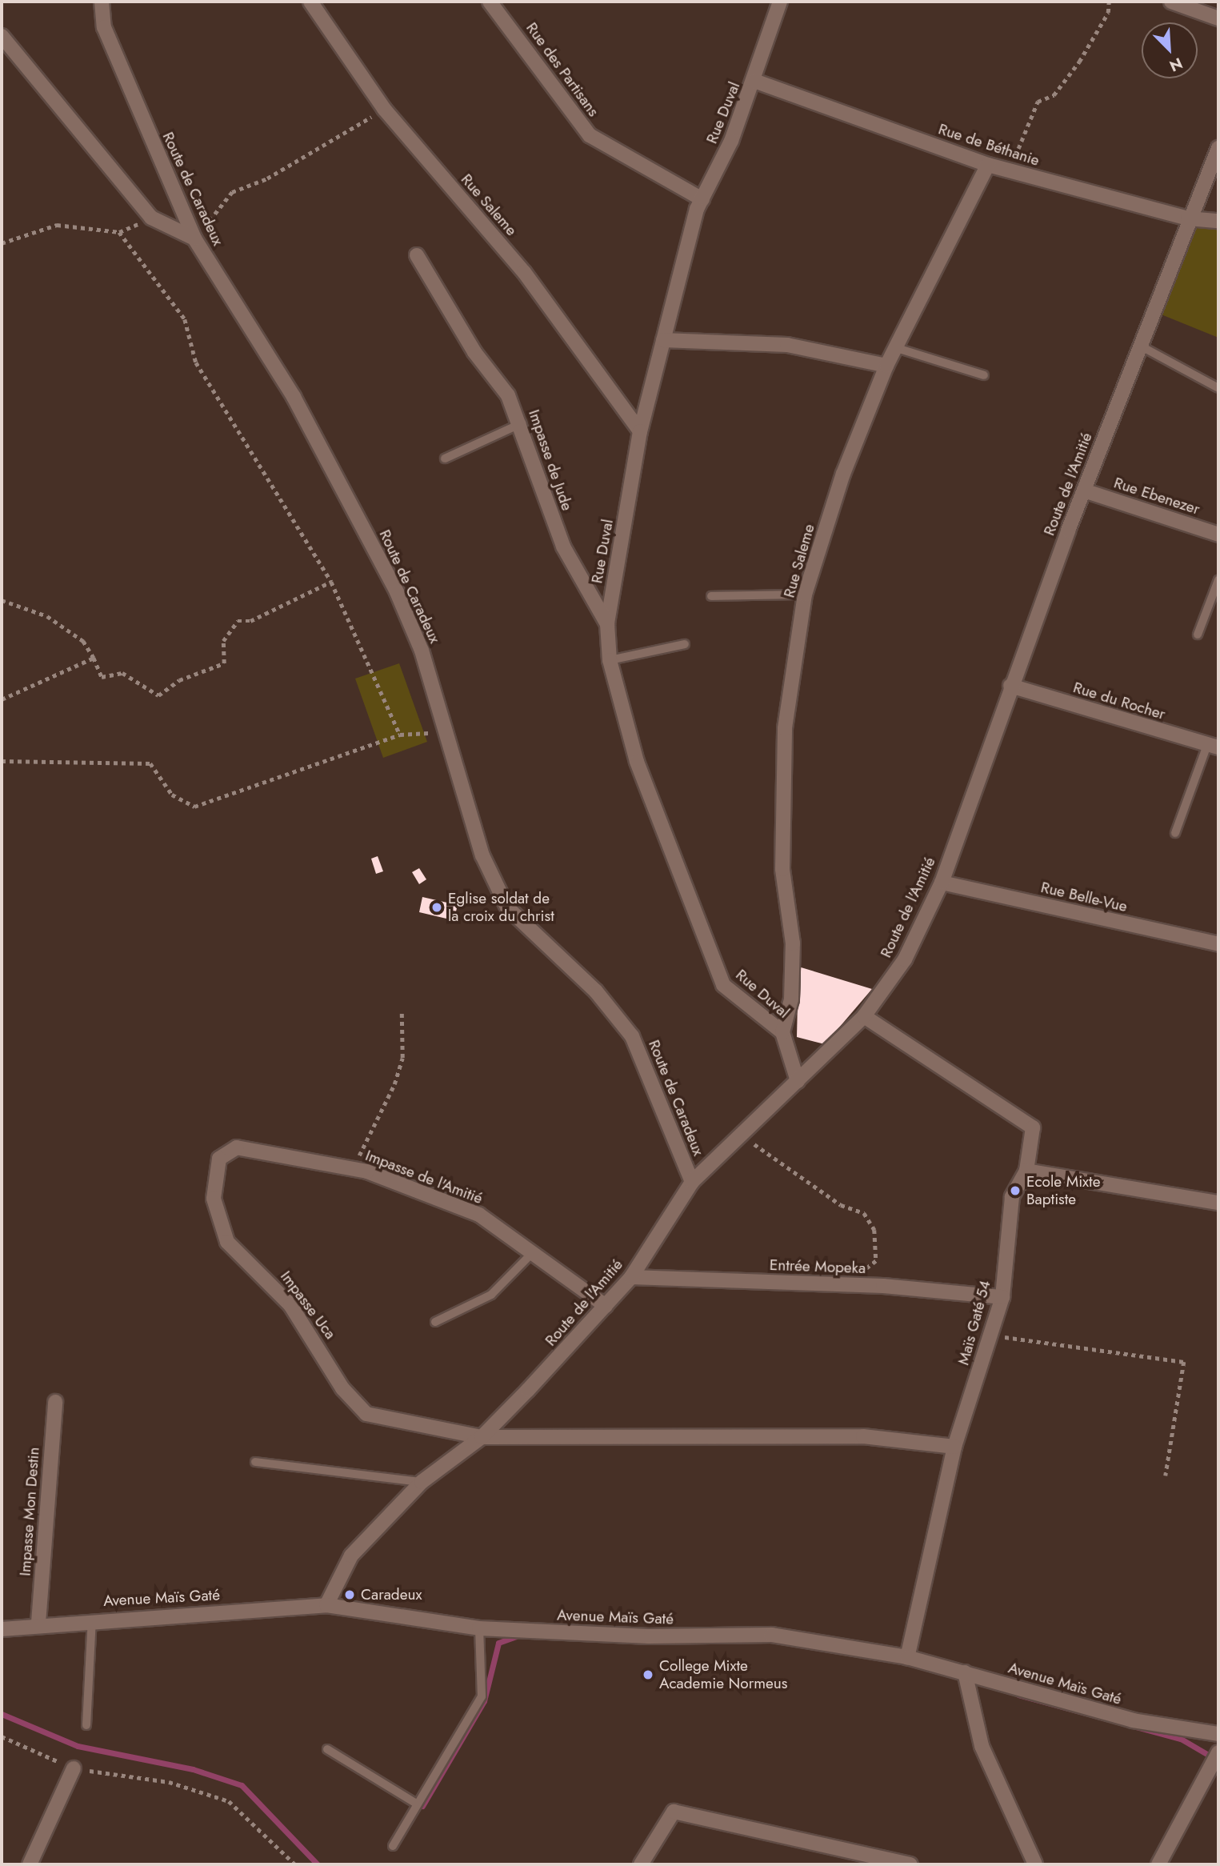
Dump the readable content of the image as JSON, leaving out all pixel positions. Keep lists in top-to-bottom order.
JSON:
{
  "streets": {
    "street": [
      "Rue des Partisans",
      "Rue Duval",
      "Rue de Béthanie",
      "Route de Caradeux",
      "Rue Saleme",
      "Impasse de Jude",
      "Route de l'Amitié",
      "Rue Ebenezer",
      "Rue du Rocher",
      "Rue Belle-Vue",
      "Impasse de l'Amitié",
      "Entrée Mopeka",
      "Impasse Uca",
      "Maïs Gaté 54",
      "Impasse Mon Destin",
      "Avenue Maïs Gaté"
    ]
  },
  "crossings": [
    ["Rue des Partisans", "Rue Duval"],
    ["Rue Duval", "Rue de Béthanie"],
    ["Rue Duval", "Rue Saleme"],
    ["Rue Duval", "Impasse de Jude"],
    ["Rue Duval", "Route de l'Amitié"],
    ["Rue de Béthanie", "Rue Saleme"],
    ["Rue de Béthanie", "Route de l'Amitié"],
    ["Route de Caradeux", "Route de l'Amitié"],
    ["Route de l'Amitié", "Rue Ebenezer"],
    ["Route de l'Amitié", "Rue du Rocher"],
    ["Route de l'Amitié", "Rue Belle-Vue"],
    ["Route de l'Amitié", "Impasse de l'Amitié"],
    ["Route de l'Amitié", "Entrée Mopeka"],
    ["Route de l'Amitié", "Impasse Uca"],
    ["Route de l'Amitié", "Maïs Gaté 54"],
    ["Route de l'Amitié", "Avenue Maïs Gaté"],
    ["Impasse de l'Amitié", "Impasse Uca"],
    ["Entrée Mopeka", "Maïs Gaté 54"],
    ["Maïs Gaté 54", "Avenue Maïs Gaté"],
    ["Impasse Mon Destin", "Avenue Maïs Gaté"]
  ],
  "places": [
    "Eglise soldat de la croix du christ",
    "Ecole Mixte Baptiste",
    "Caradeux",
    "College Mixte Academie Normeus"
  ],
  "north": "bottom right"
}
